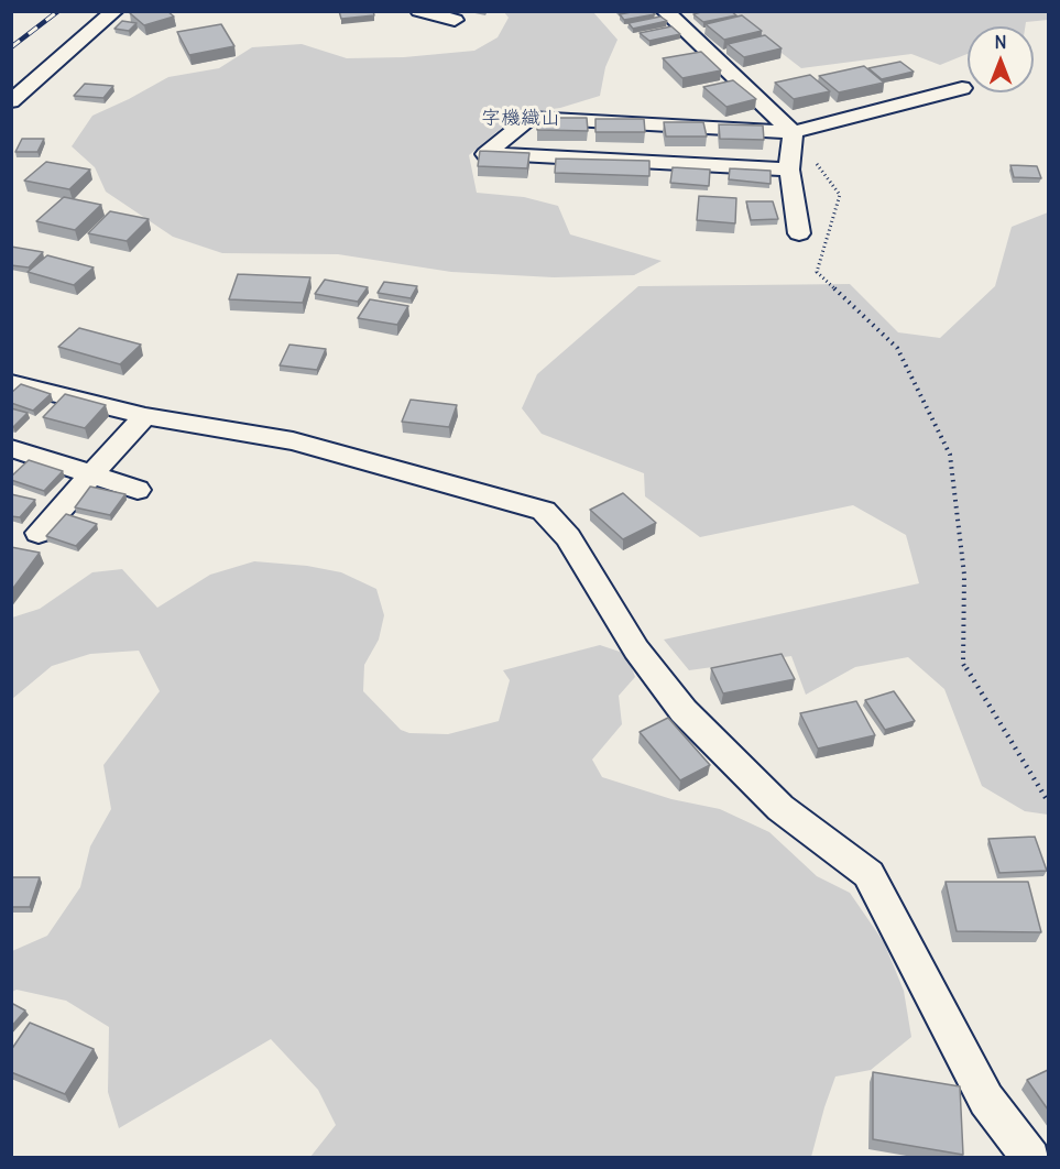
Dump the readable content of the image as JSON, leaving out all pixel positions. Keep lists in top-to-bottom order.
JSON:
{
  "districts": ["字機織山"],
  "north": "top"
}
